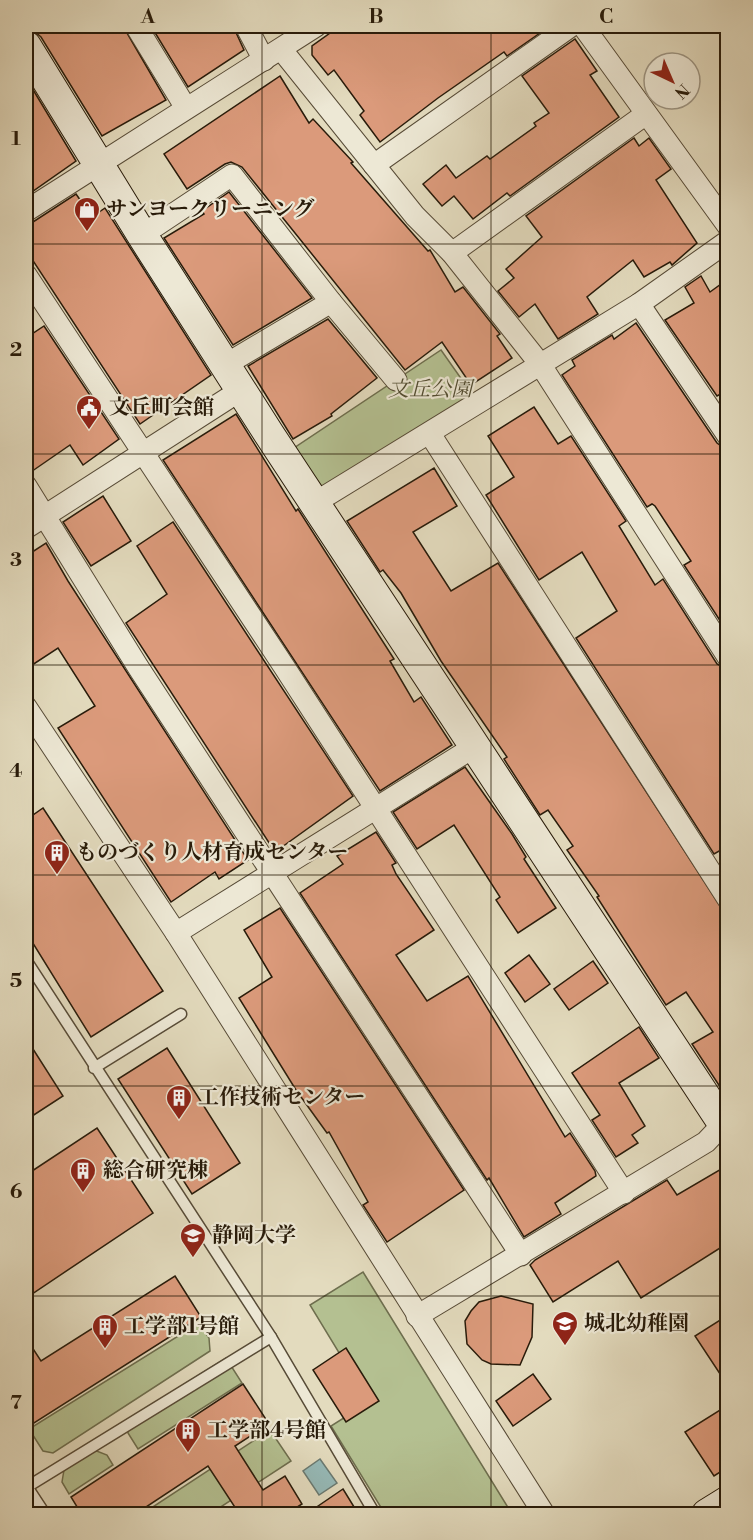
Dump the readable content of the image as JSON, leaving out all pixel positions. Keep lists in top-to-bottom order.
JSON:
{
  "parks": ["文丘公園"],
  "places": {
    "shop": ["サンヨークリーニング"],
    "public building": ["文丘町会館"],
    "building": [
      "ものづくり人材育成センター",
      "工作技術センター",
      "総合研究棟",
      "工学部1号館",
      "工学部4号館"
    ],
    "school or university": ["静岡大学", "城北幼稚園"]
  },
  "north": "bottom right",
  "grid": {
    "columns": ["A", "B", "C"],
    "rows": [
      "1",
      "2",
      "3",
      "4",
      "5",
      "6",
      "7"
    ]
  }
}
